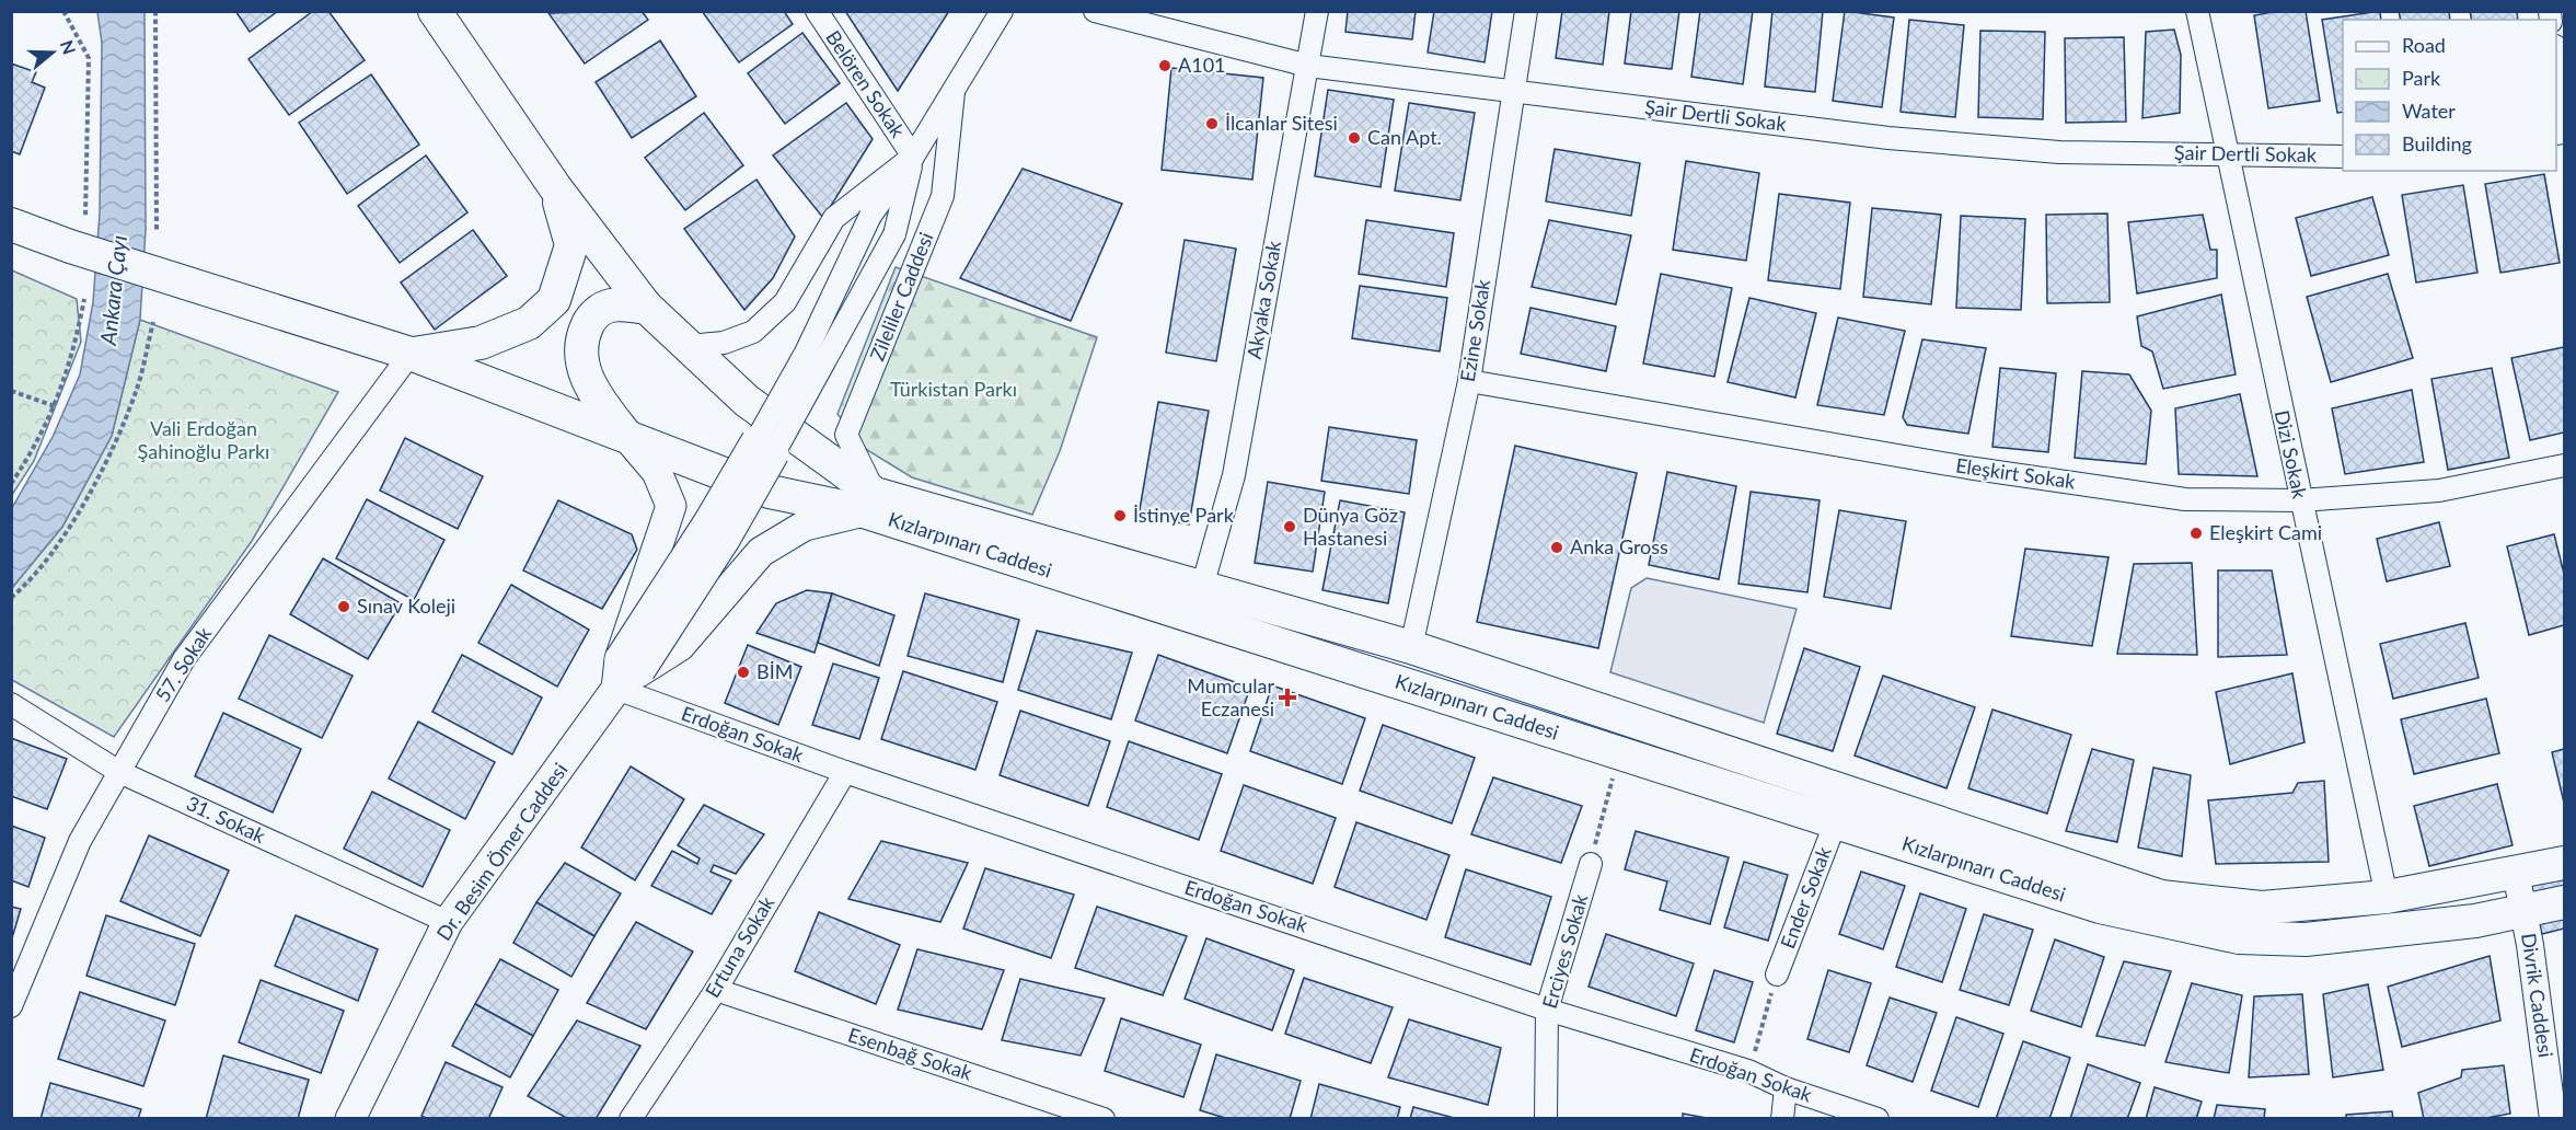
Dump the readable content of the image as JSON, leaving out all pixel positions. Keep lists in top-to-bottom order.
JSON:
{
  "streets": {
    "main road": ["Kızlarpınarı Caddesi", "Dr. Besim Ömer Caddesi"],
    "street": [
      "Belören Sokak",
      "Şair Dertli Sokak",
      "Zileliler Caddesi",
      "Akyaka Sokak",
      "Ezine Sokak",
      "Dizi Sokak",
      "Eleşkirt Sokak",
      "57. Sokak",
      "Erdoğan Sokak",
      "31. Sokak",
      "Ender Sokak",
      "Ertuna Sokak",
      "Erciyes Sokak",
      "Divrik Caddesi",
      "Esenbağ Sokak"
    ]
  },
  "crossings": [
    ["Şair Dertli Sokak", "Akyaka Sokak"],
    ["Şair Dertli Sokak", "Ezine Sokak"],
    ["Şair Dertli Sokak", "Dizi Sokak"],
    ["Zileliler Caddesi", "Kızlarpınarı Caddesi"],
    ["Akyaka Sokak", "Kızlarpınarı Caddesi"],
    ["Ezine Sokak", "Eleşkirt Sokak"],
    ["Ezine Sokak", "Kızlarpınarı Caddesi"],
    ["Dizi Sokak", "Eleşkirt Sokak"],
    ["Dizi Sokak", "Kızlarpınarı Caddesi"],
    ["Kızlarpınarı Caddesi", "57. Sokak"],
    ["Kızlarpınarı Caddesi", "Ender Sokak"],
    ["Kızlarpınarı Caddesi", "Divrik Caddesi"],
    ["57. Sokak", "31. Sokak"],
    ["Erdoğan Sokak", "Dr. Besim Ömer Caddesi"],
    ["Erdoğan Sokak", "Ertuna Sokak"],
    ["Erdoğan Sokak", "Erciyes Sokak"],
    ["31. Sokak", "Dr. Besim Ömer Caddesi"],
    ["Ertuna Sokak", "Esenbağ Sokak"]
  ],
  "water": ["Ankara Çayı"],
  "parks": ["Türkistan Parkı", "Vali Erdoğan Şahinoğlu Parkı"],
  "places": {
    "other": [
      "A101",
      "İlcanlar Sitesi",
      "Can Apt.",
      "İstinye Park",
      "Dünya Göz Hastanesi",
      "Eleşkirt Cami",
      "Anka Gross",
      "Sınav Koleji",
      "BİM"
    ],
    "health": ["Mumcular Eczanesi"]
  },
  "legend": [
    "Road",
    "Park",
    "Water",
    "Building"
  ],
  "north": "right"
}
